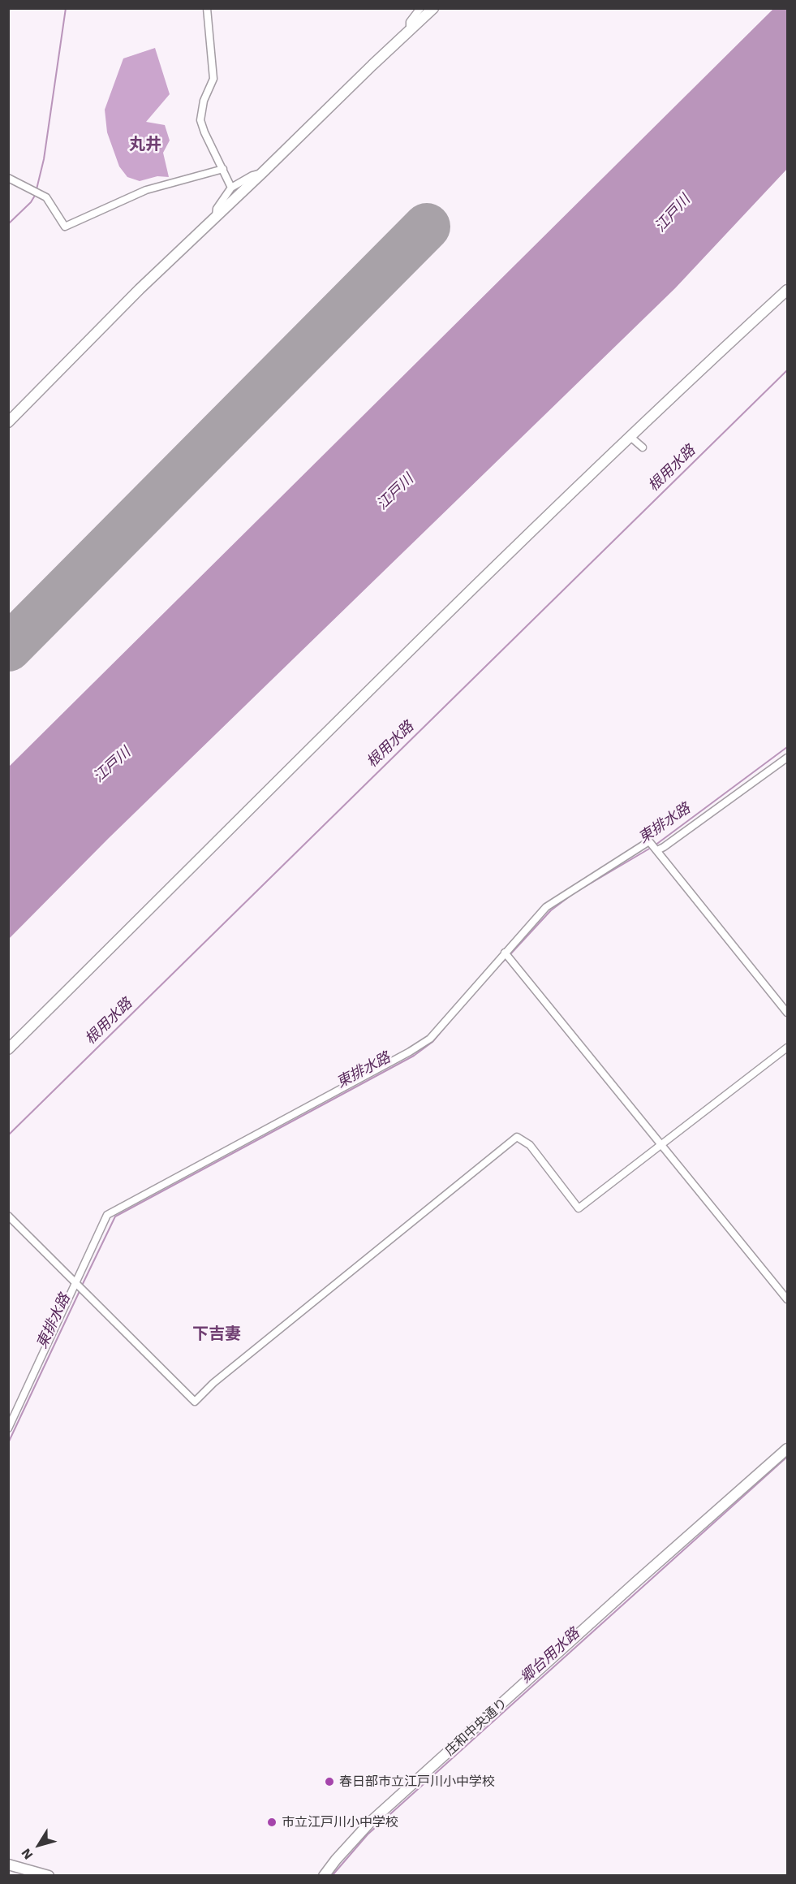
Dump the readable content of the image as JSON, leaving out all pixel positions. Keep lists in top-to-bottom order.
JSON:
{
  "streets": {
    "street": ["庄和中央通り"]
  },
  "districts": ["丸井", "下吉妻"],
  "water": [
    "江戸川",
    "根用水路",
    "東排水路",
    "郷台用水路"
  ],
  "places": ["春日部市立江戸川小中学校", "市立江戸川小中学校"],
  "north": "bottom left"
}
